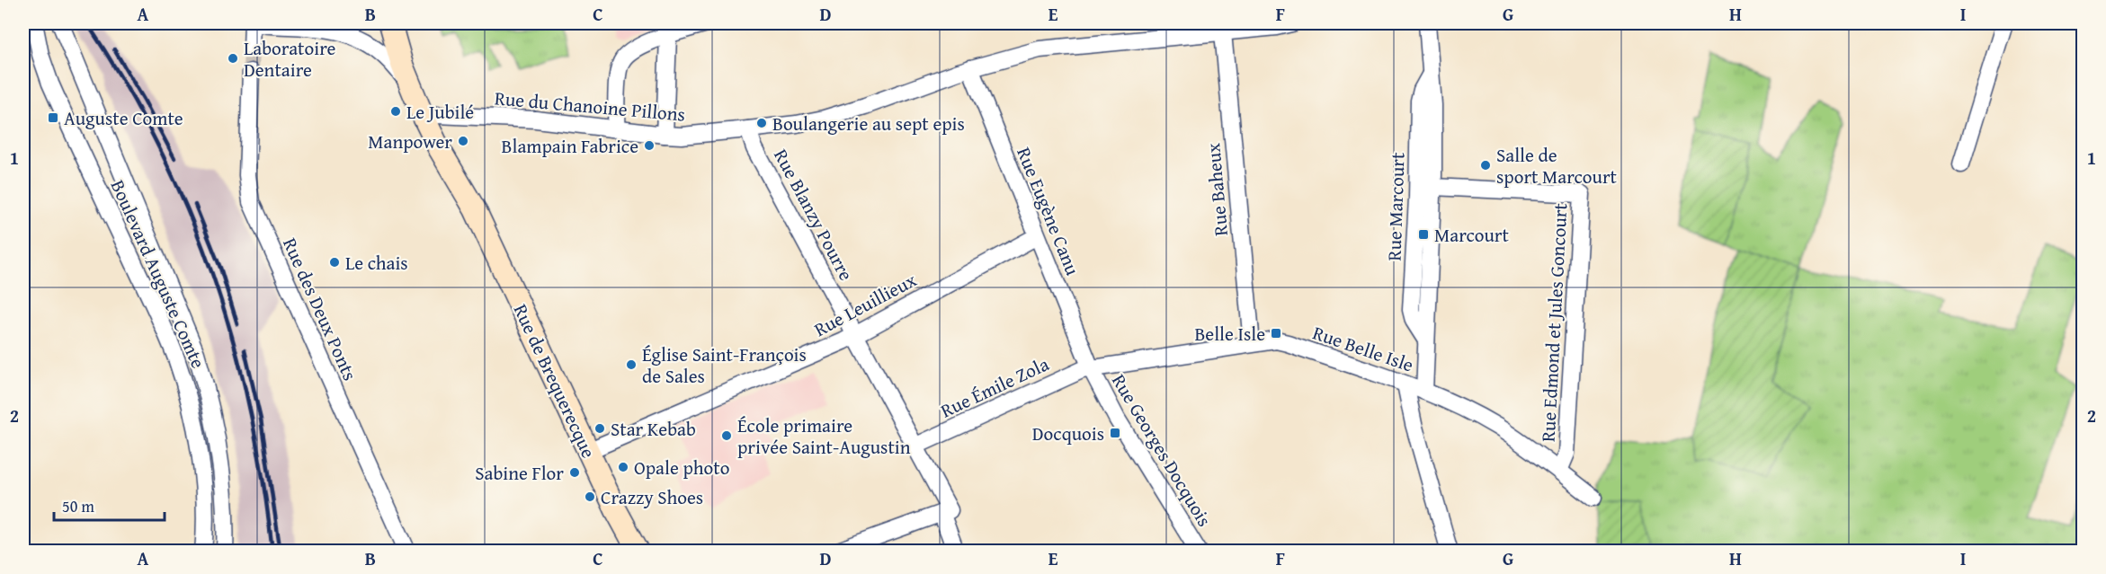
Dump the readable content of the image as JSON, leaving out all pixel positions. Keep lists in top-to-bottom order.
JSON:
{
  "streets": {
    "main road": ["Rue de Brequerecque"],
    "street": [
      "Rue du Chanoine Pillons",
      "Rue Baheux",
      "Rue Marcourt",
      "Rue Eugène Canu",
      "Rue Blanzy Pourre",
      "Boulevard Auguste Comte",
      "Rue Leuillieux",
      "Rue des Deux Ponts",
      "Rue Edmond et Jules Goncourt",
      "Rue Belle Isle",
      "Rue Émile Zola",
      "Rue Georges Docquois"
    ]
  },
  "crossings": [
    ["Rue du Chanoine Pillons", "Rue Baheux"],
    ["Rue du Chanoine Pillons", "Rue Eugène Canu"],
    ["Rue du Chanoine Pillons", "Rue Blanzy Pourre"],
    ["Rue du Chanoine Pillons", "Rue de Brequerecque"],
    ["Rue Baheux", "Rue Belle Isle"],
    ["Rue Marcourt", "Rue Edmond et Jules Goncourt"],
    ["Rue Marcourt", "Rue Belle Isle"],
    ["Rue Eugène Canu", "Rue Leuillieux"],
    ["Rue Eugène Canu", "Rue Belle Isle"],
    ["Rue Eugène Canu", "Rue Émile Zola"],
    ["Rue Eugène Canu", "Rue Georges Docquois"],
    ["Rue Blanzy Pourre", "Rue Leuillieux"],
    ["Rue Blanzy Pourre", "Rue Émile Zola"],
    ["Rue Leuillieux", "Rue de Brequerecque"],
    ["Rue Edmond et Jules Goncourt", "Rue Belle Isle"],
    ["Rue Belle Isle", "Rue Émile Zola"],
    ["Rue Belle Isle", "Rue Georges Docquois"],
    ["Rue Émile Zola", "Rue Georges Docquois"]
  ],
  "places": {
    "other": [
      "Laboratoire Dentaire",
      "Le Jubilé",
      "Boulangerie au sept epis",
      "Manpower",
      "Blampain Fabrice",
      "Salle de sport Marcourt",
      "Le chais",
      "Église Saint-François de Sales",
      "Star Kebab",
      "École primaire privée Saint-Augustin",
      "Opale photo",
      "Sabine Flor",
      "Crazzy Shoes"
    ],
    "transit": [
      "Auguste Comte",
      "Marcourt",
      "Belle Isle",
      "Docquois"
    ]
  },
  "scale_bar": "50 m",
  "grid": {
    "columns": [
      "A",
      "B",
      "C",
      "D",
      "E",
      "F",
      "G",
      "H",
      "I"
    ],
    "rows": ["1", "2"]
  }
}
